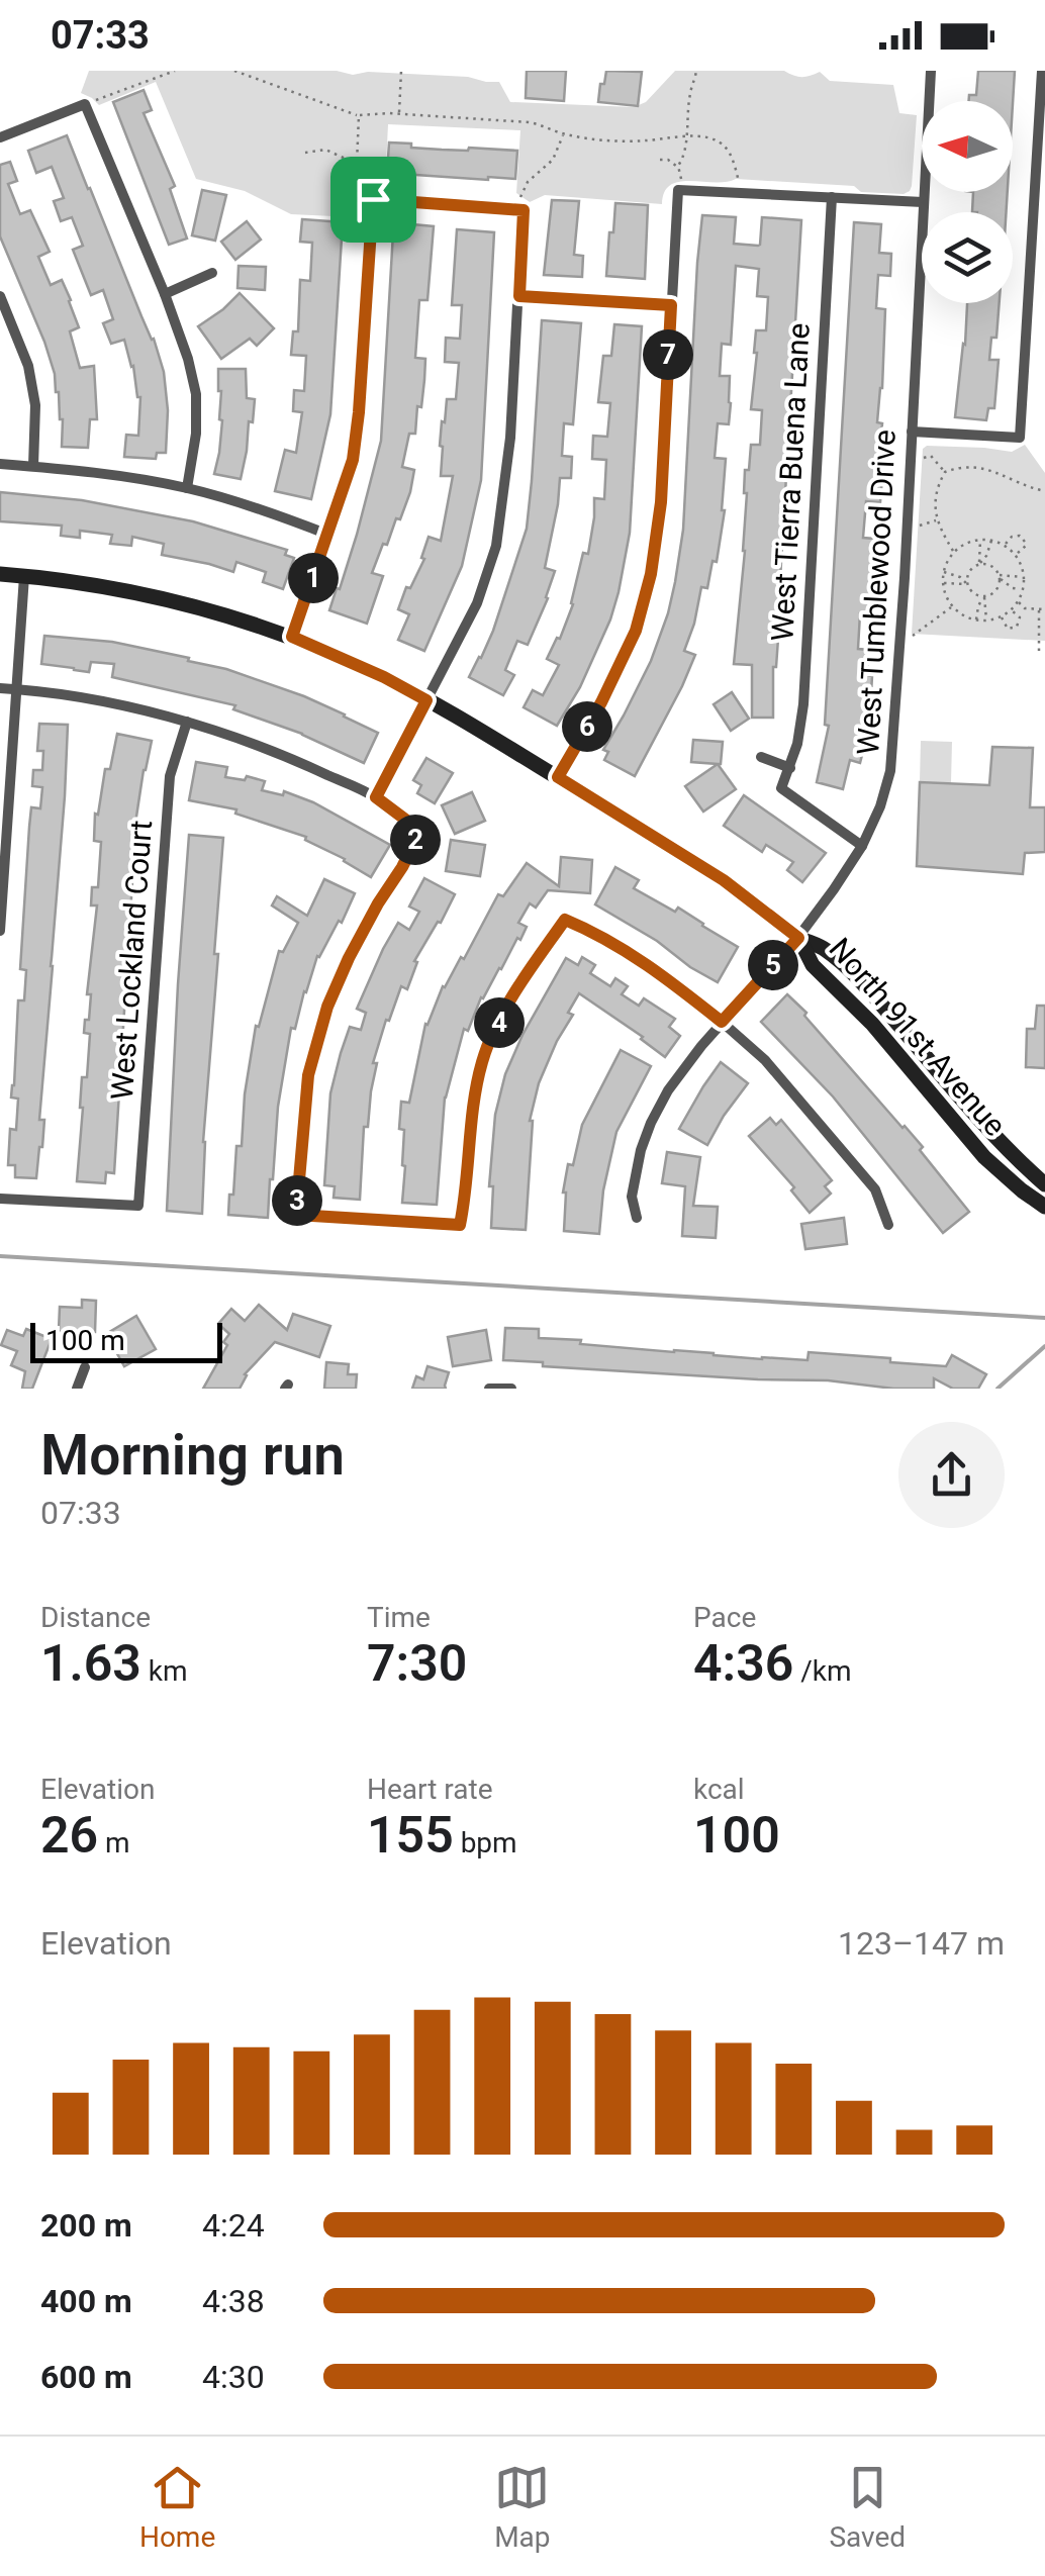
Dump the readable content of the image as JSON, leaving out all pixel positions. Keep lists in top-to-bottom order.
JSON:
{
  "streets": {
    "main road": ["North 91st Avenue"],
    "street": ["West Tierra Buena Lane", "West Tumblewood Drive", "West Lockland Court"]
  },
  "crossings": [
    ["West Tierra Buena Lane", "West Tumblewood Drive"],
    ["West Tumblewood Drive", "North 91st Avenue"]
  ],
  "scale_bar": "100 m",
  "north": "left",
  "page": {
    "status": "07:33",
    "pins": [
      "7",
      "1",
      "6",
      "2",
      "5",
      "4",
      "3"
    ],
    "scale": "100 m",
    "heading": ["Morning run", "07:33"],
    "stats": [
      ["Distance", "1.63 km"],
      ["Time", "7:30"],
      ["Pace", "4:36 /km"],
      ["Elevation", "26 m"],
      ["Heart rate", "155 bpm"],
      ["kcal", "100"]
    ],
    "chart": ["Elevation", "123–147 m"],
    "list": [
      {
        "name": "200 m",
        "note": "4:24"
      },
      {
        "name": "400 m",
        "note": "4:38"
      },
      {
        "name": "600 m",
        "note": "4:30"
      }
    ],
    "tabs": ["Home", "Map", "Saved"]
  }
}
